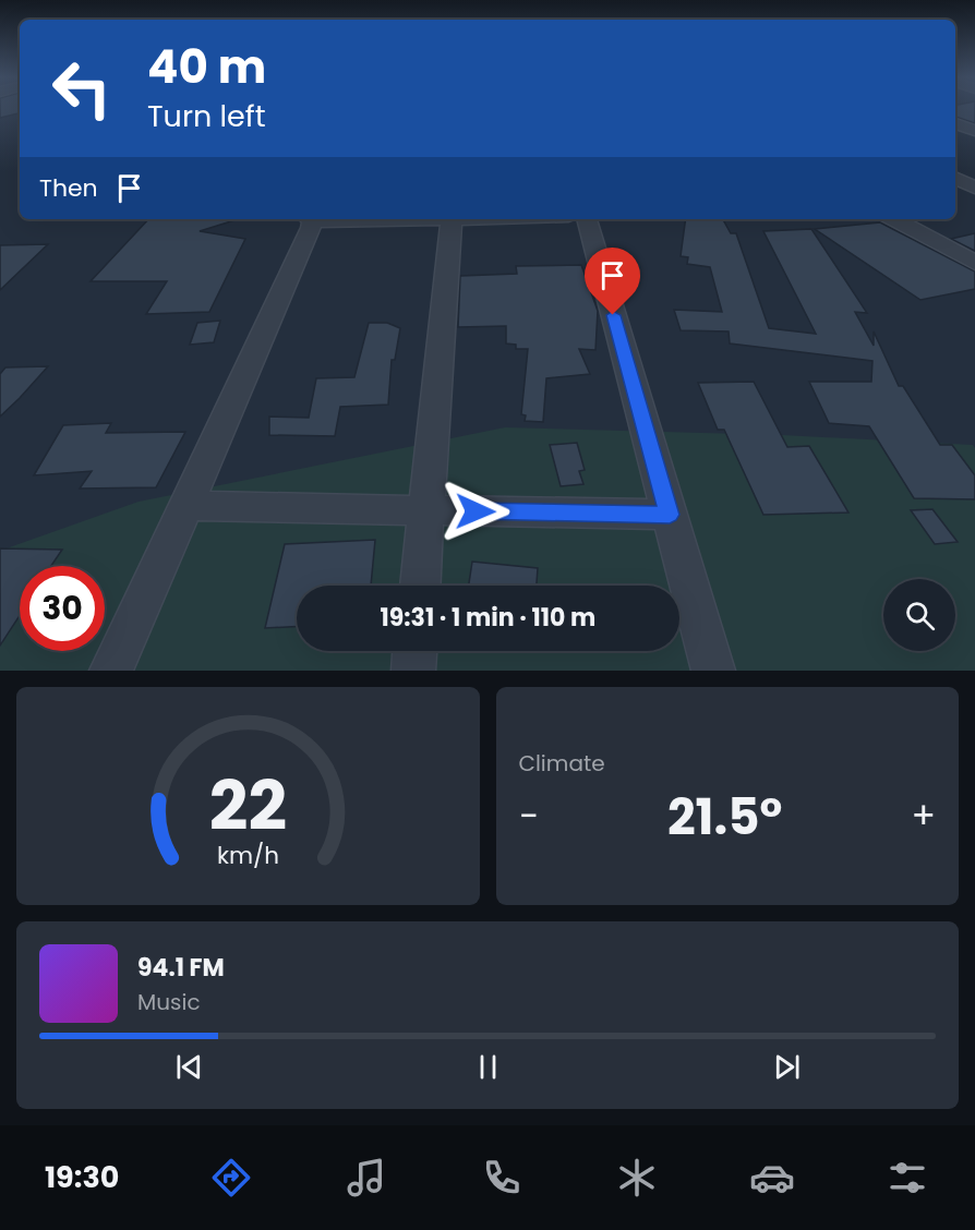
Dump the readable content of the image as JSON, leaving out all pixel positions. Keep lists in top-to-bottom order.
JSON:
{
  "page": {
    "turn": ["40 m", "Turn left"],
    "then": "Then",
    "limit": "30",
    "trip": "19:31 · 1 min · 110 m",
    "tile": "Climate",
    "heat": ["−", "21.5°", "+"],
    "song": ["94.1 FM", "Music"],
    "tabs": "19:30",
    "gauge": ["22", "km/h"]
  }
}
